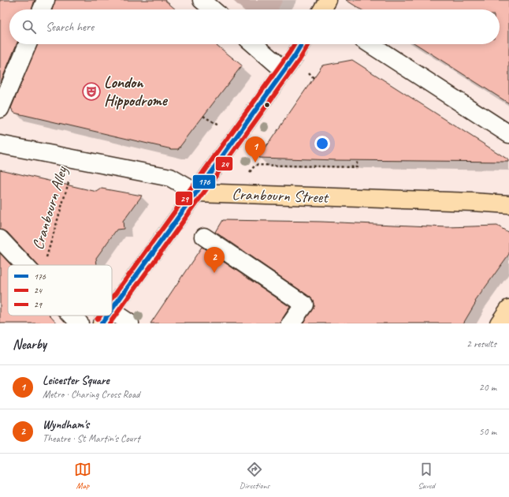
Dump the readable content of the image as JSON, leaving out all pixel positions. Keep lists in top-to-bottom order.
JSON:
{
  "streets": {
    "main road": ["Cranbourn Street"],
    "path": ["Cranbourn Alley"]
  },
  "crossings": [
    ["Cranbourn Street", "Cranbourn Alley"]
  ],
  "places": {
    "theatre": ["London Hippodrome"]
  },
  "lines": ["transit line 176", "transit line 24", "transit line 29"],
  "legend": ["176", "24", "29"],
  "page": {
    "search": "Search here",
    "pins": ["1", "2"],
    "heading": ["Nearby", "2 results"],
    "list": [
      {
        "mark": "1",
        "name": "Leicester Square",
        "note": "Metro · Charing Cross Road",
        "value": "20 m"
      },
      {
        "mark": "2",
        "name": "Wyndham's",
        "note": "Theatre · St Martin's Court",
        "value": "50 m"
      }
    ],
    "nav": ["Map", "Directions", "Saved"]
  }
}
